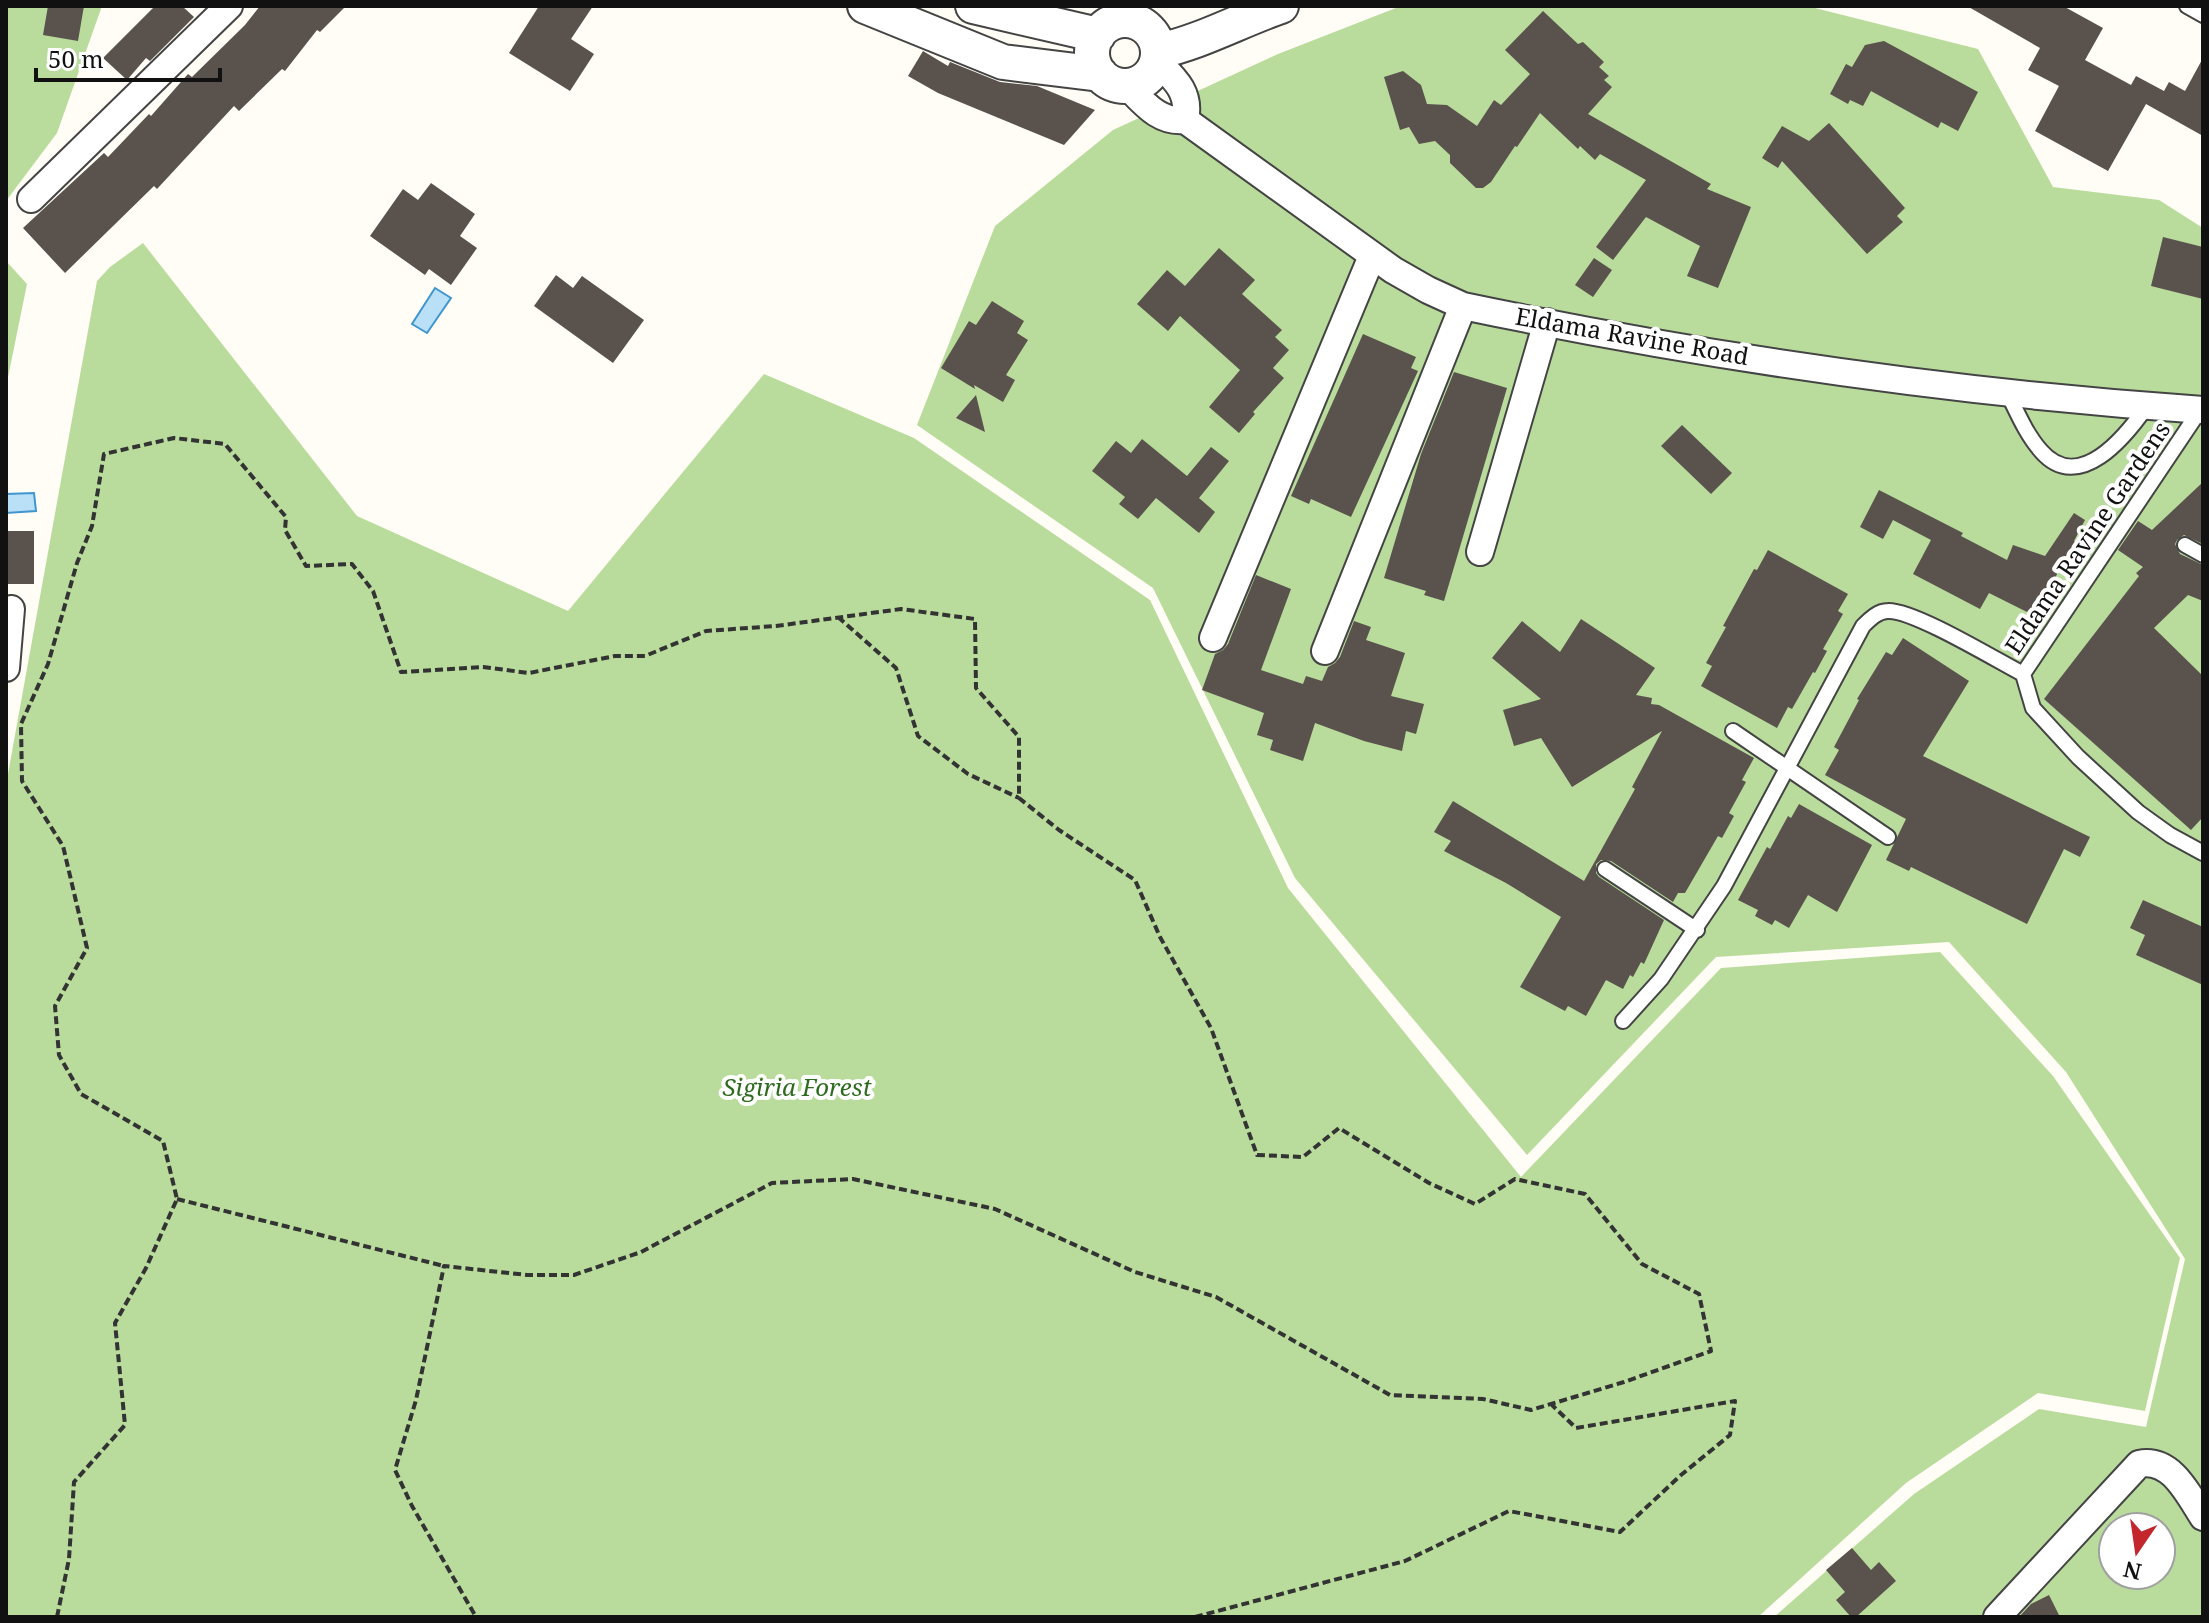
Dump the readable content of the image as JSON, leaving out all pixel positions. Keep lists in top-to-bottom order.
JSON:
{
  "streets": {
    "street": ["Eldama Ravine Road"],
    "lane": ["Eldama Ravine Gardens"]
  },
  "crossings": [
    ["Eldama Ravine Road", "Eldama Ravine Gardens"]
  ],
  "parks": ["Sigiria Forest"],
  "scale_bar": "50 m",
  "north": "bottom"
}
